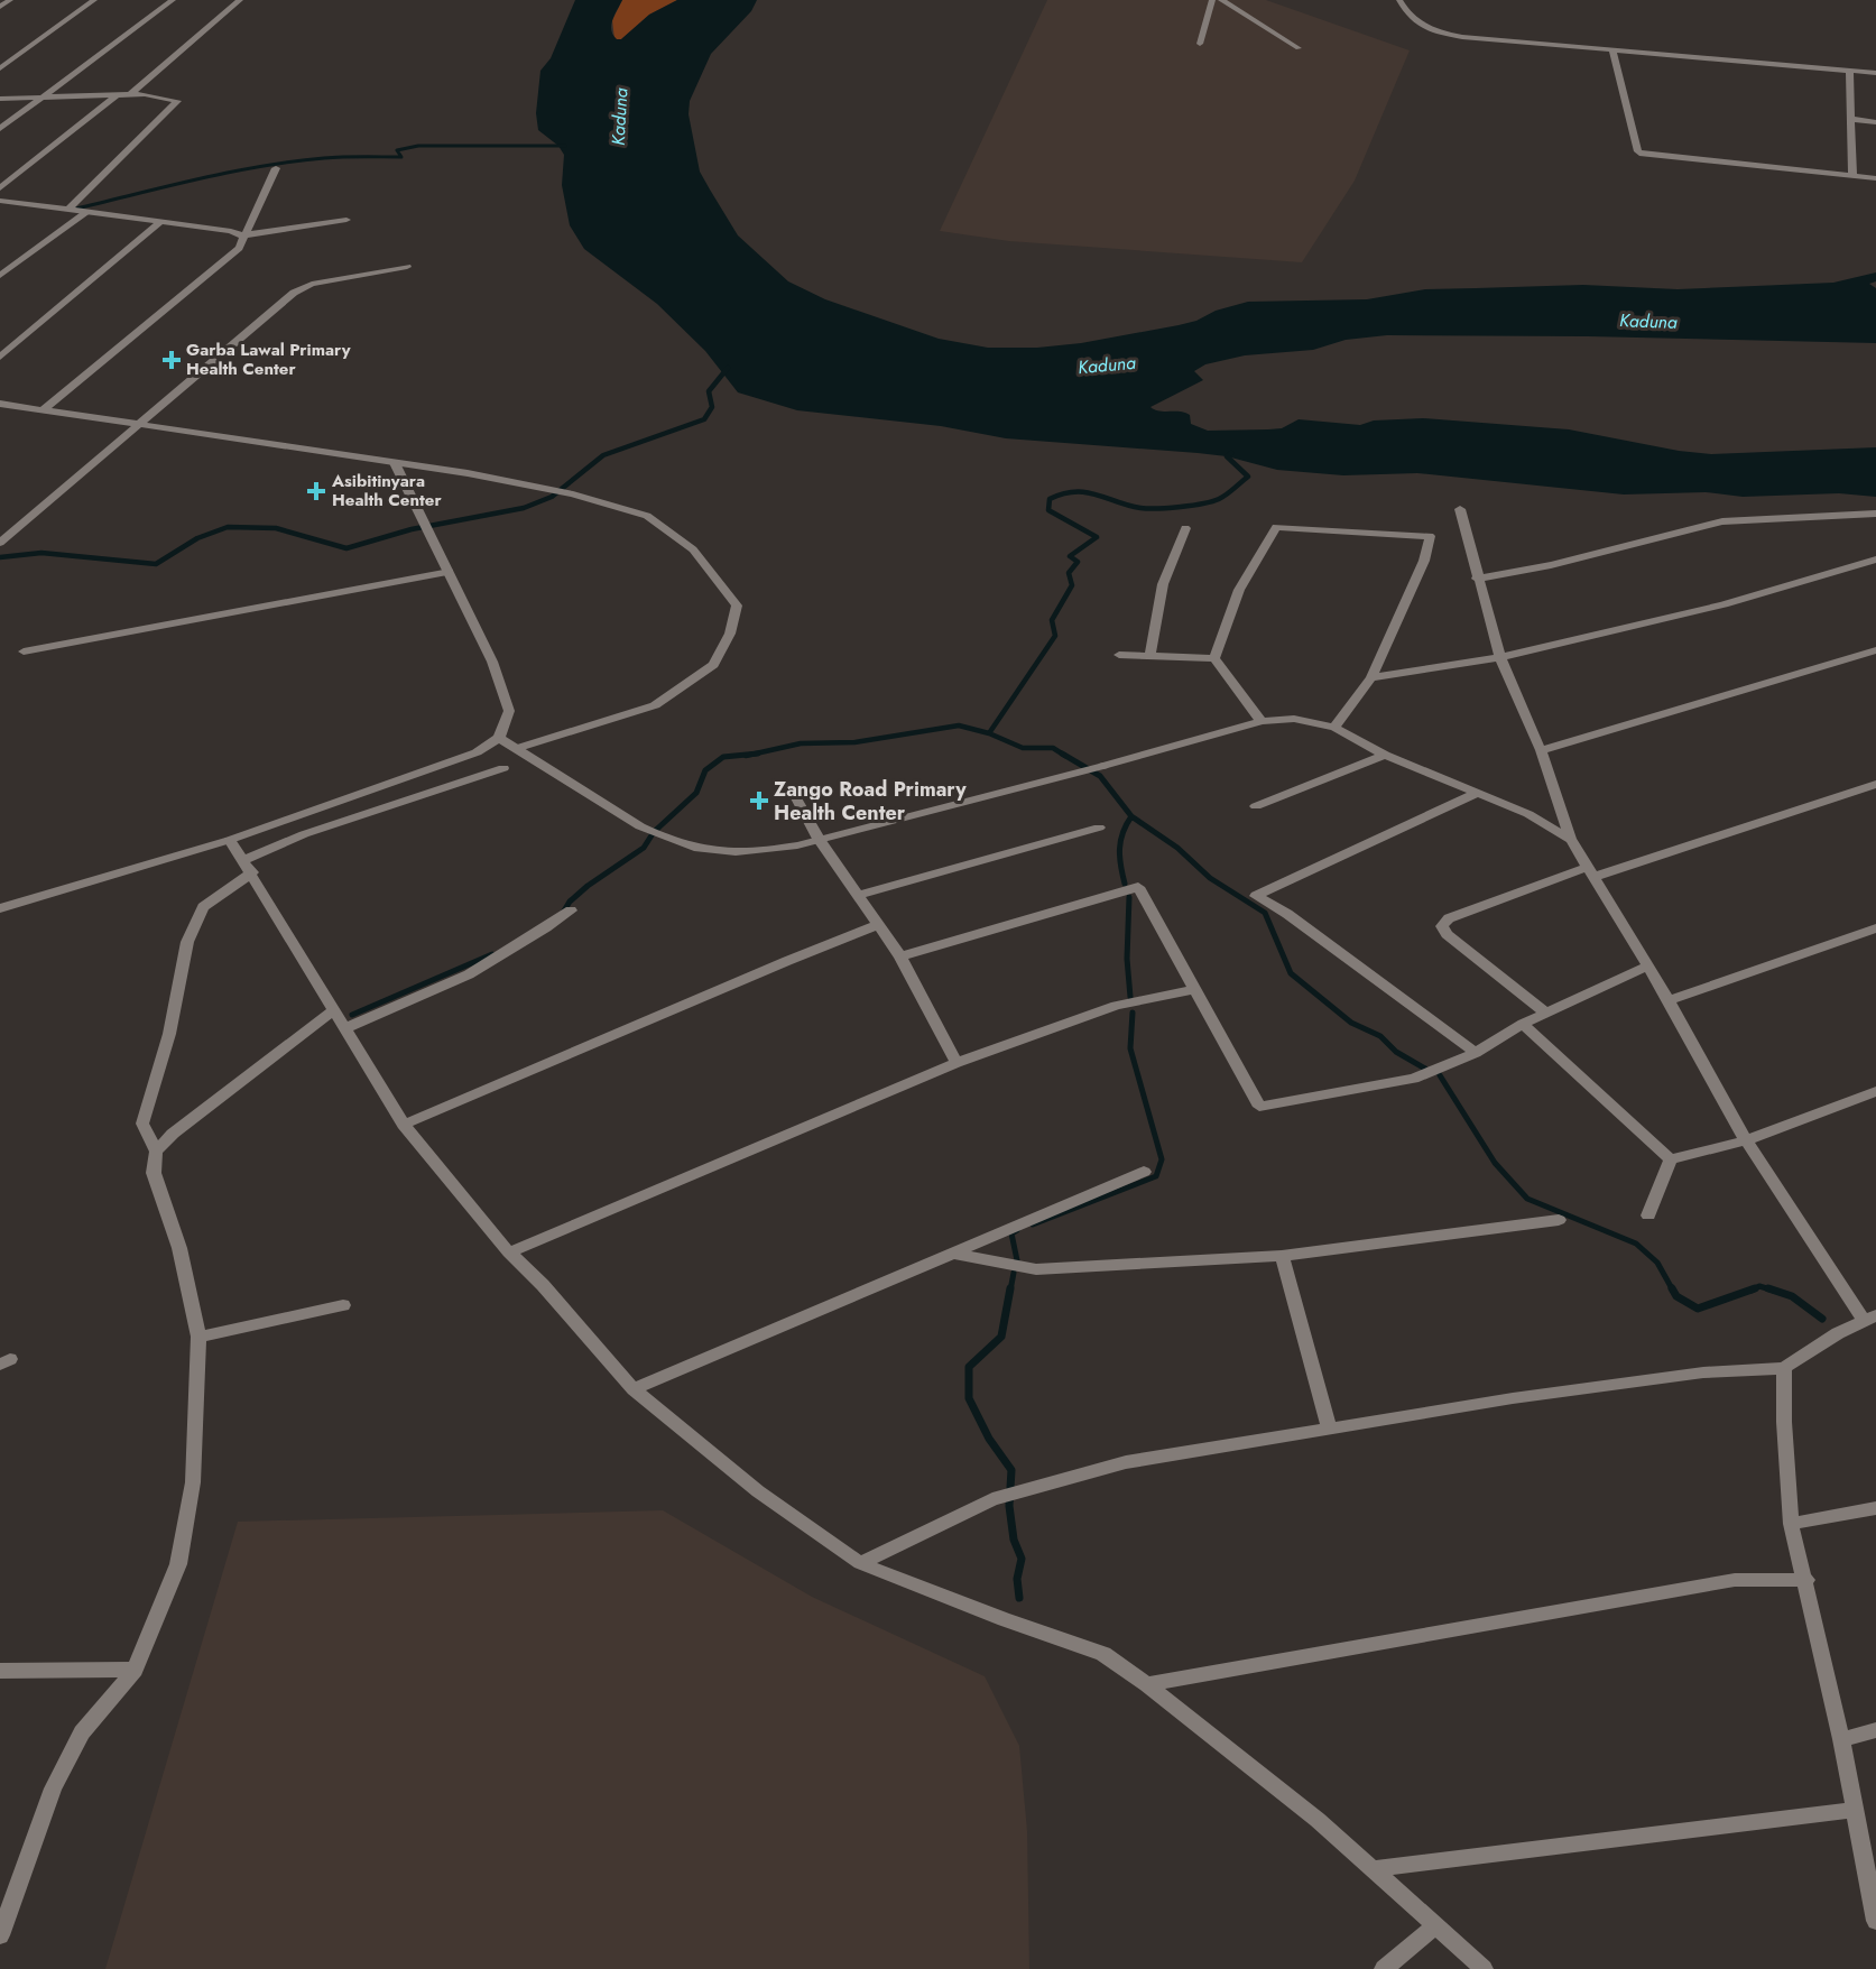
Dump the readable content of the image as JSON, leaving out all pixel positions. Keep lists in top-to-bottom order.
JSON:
{
  "water": ["Kaduna"],
  "places": {
    "health": ["Garba Lawal Primary Health Center", "Asibitinyara Health Center", "Zango Road Primary Health Center"]
  }
}
